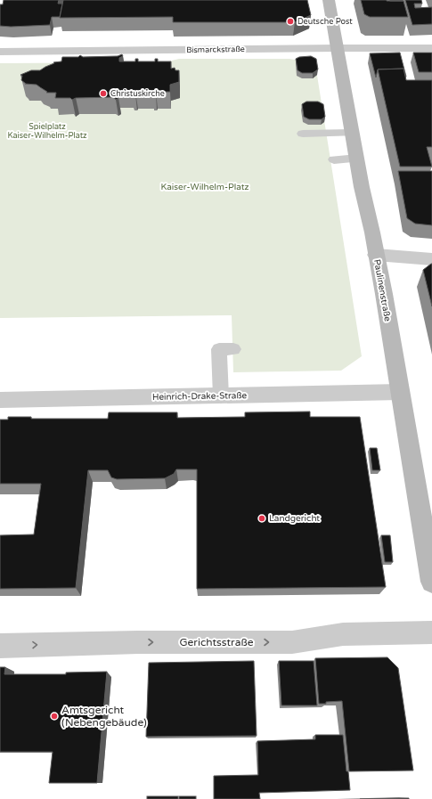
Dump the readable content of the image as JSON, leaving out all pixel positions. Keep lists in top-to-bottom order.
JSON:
{
  "streets": {
    "main road": ["Paulinenstraße"],
    "street": ["Bismarckstraße", "Heinrich-Drake-Straße", "Gerichtsstraße"]
  },
  "crossings": [
    ["Bismarckstraße", "Paulinenstraße"],
    ["Paulinenstraße", "Heinrich-Drake-Straße"]
  ],
  "one_way": ["Gerichtsstraße"],
  "parks": ["Spielplatz Kaiser-Wilhelm-Platz", "Kaiser-Wilhelm-Platz"],
  "places": [
    "Deutsche Post",
    "Christuskirche",
    "Landgericht",
    "Amtsgericht (Nebengebäude)"
  ]
}
